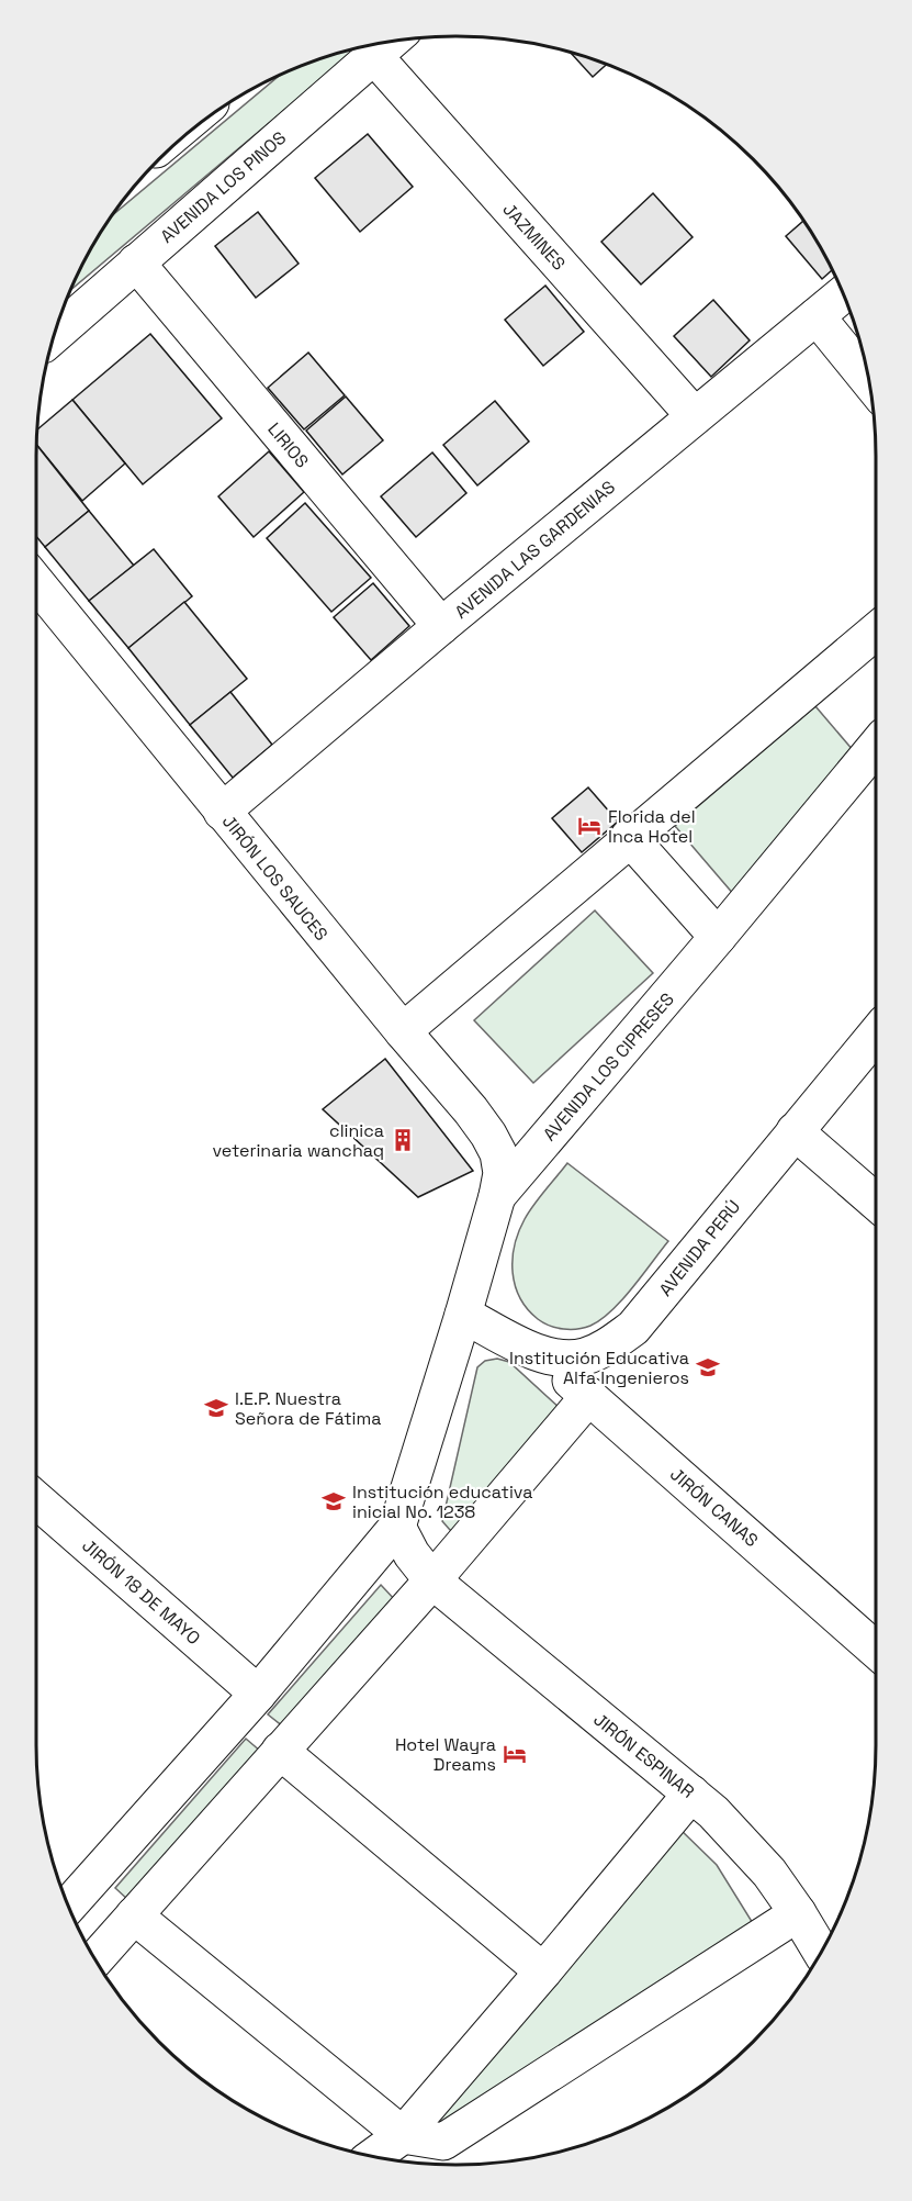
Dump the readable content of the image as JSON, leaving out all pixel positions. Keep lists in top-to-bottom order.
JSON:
{
  "streets": {
    "main road": [
      "AVENIDA LOS PINOS",
      "JAZMINES",
      "LIRIOS",
      "AVENIDA LAS GARDENIAS",
      "JIRÓN LOS SAUCES",
      "AVENIDA LOS CIPRESES",
      "AVENIDA PERÚ",
      "JIRÓN CANAS",
      "JIRÓN 18 DE MAYO",
      "JIRÓN ESPINAR"
    ]
  },
  "crossings": [
    ["AVENIDA LOS PINOS", "JAZMINES"],
    ["AVENIDA LOS PINOS", "LIRIOS"],
    ["JAZMINES", "AVENIDA LAS GARDENIAS"],
    ["LIRIOS", "AVENIDA LAS GARDENIAS"],
    ["AVENIDA LAS GARDENIAS", "JIRÓN LOS SAUCES"],
    ["JIRÓN LOS SAUCES", "AVENIDA LOS CIPRESES"],
    ["AVENIDA PERÚ", "JIRÓN CANAS"]
  ],
  "places": {
    "hotel": ["Florida del Inca Hotel", "Hotel Wayra Dreams"],
    "building": ["clinica veterinaria wanchaq"],
    "school or university": ["Institución Educativa Alfa Ingenieros", "I.E.P. Nuestra Señora de Fátima", "Institución educativa inicial No. 1238"]
  }
}
